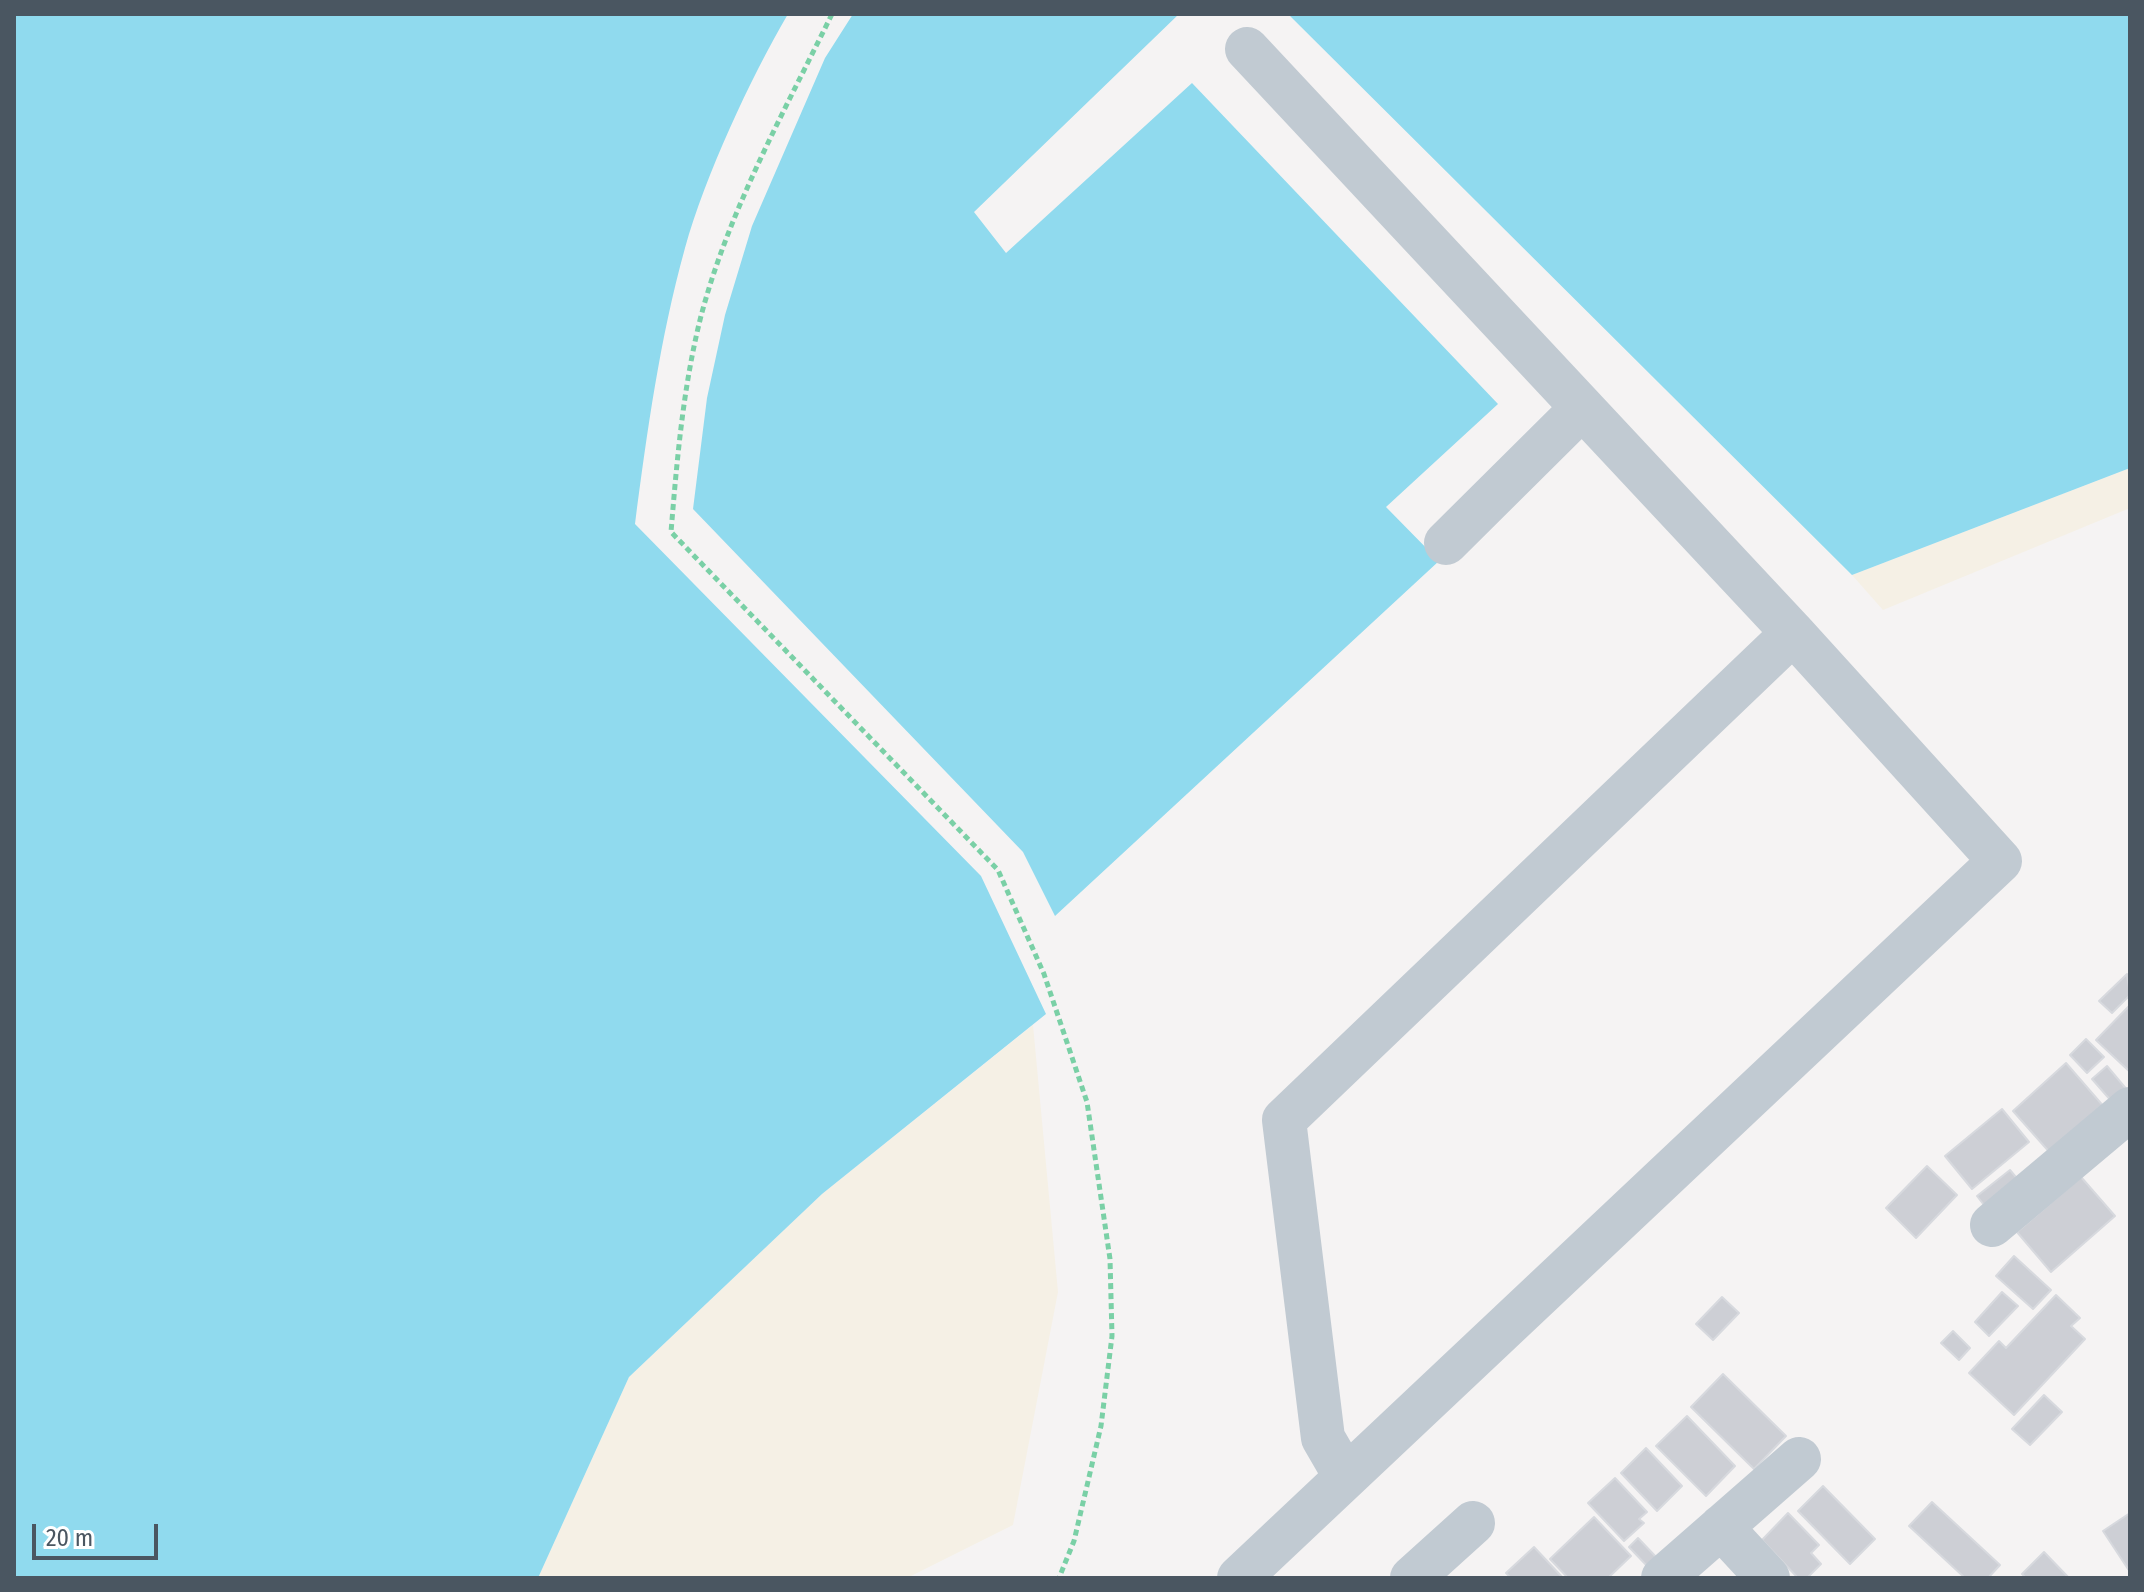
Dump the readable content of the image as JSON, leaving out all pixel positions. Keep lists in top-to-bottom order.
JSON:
{
  "scale_bar": "20 m"
}
